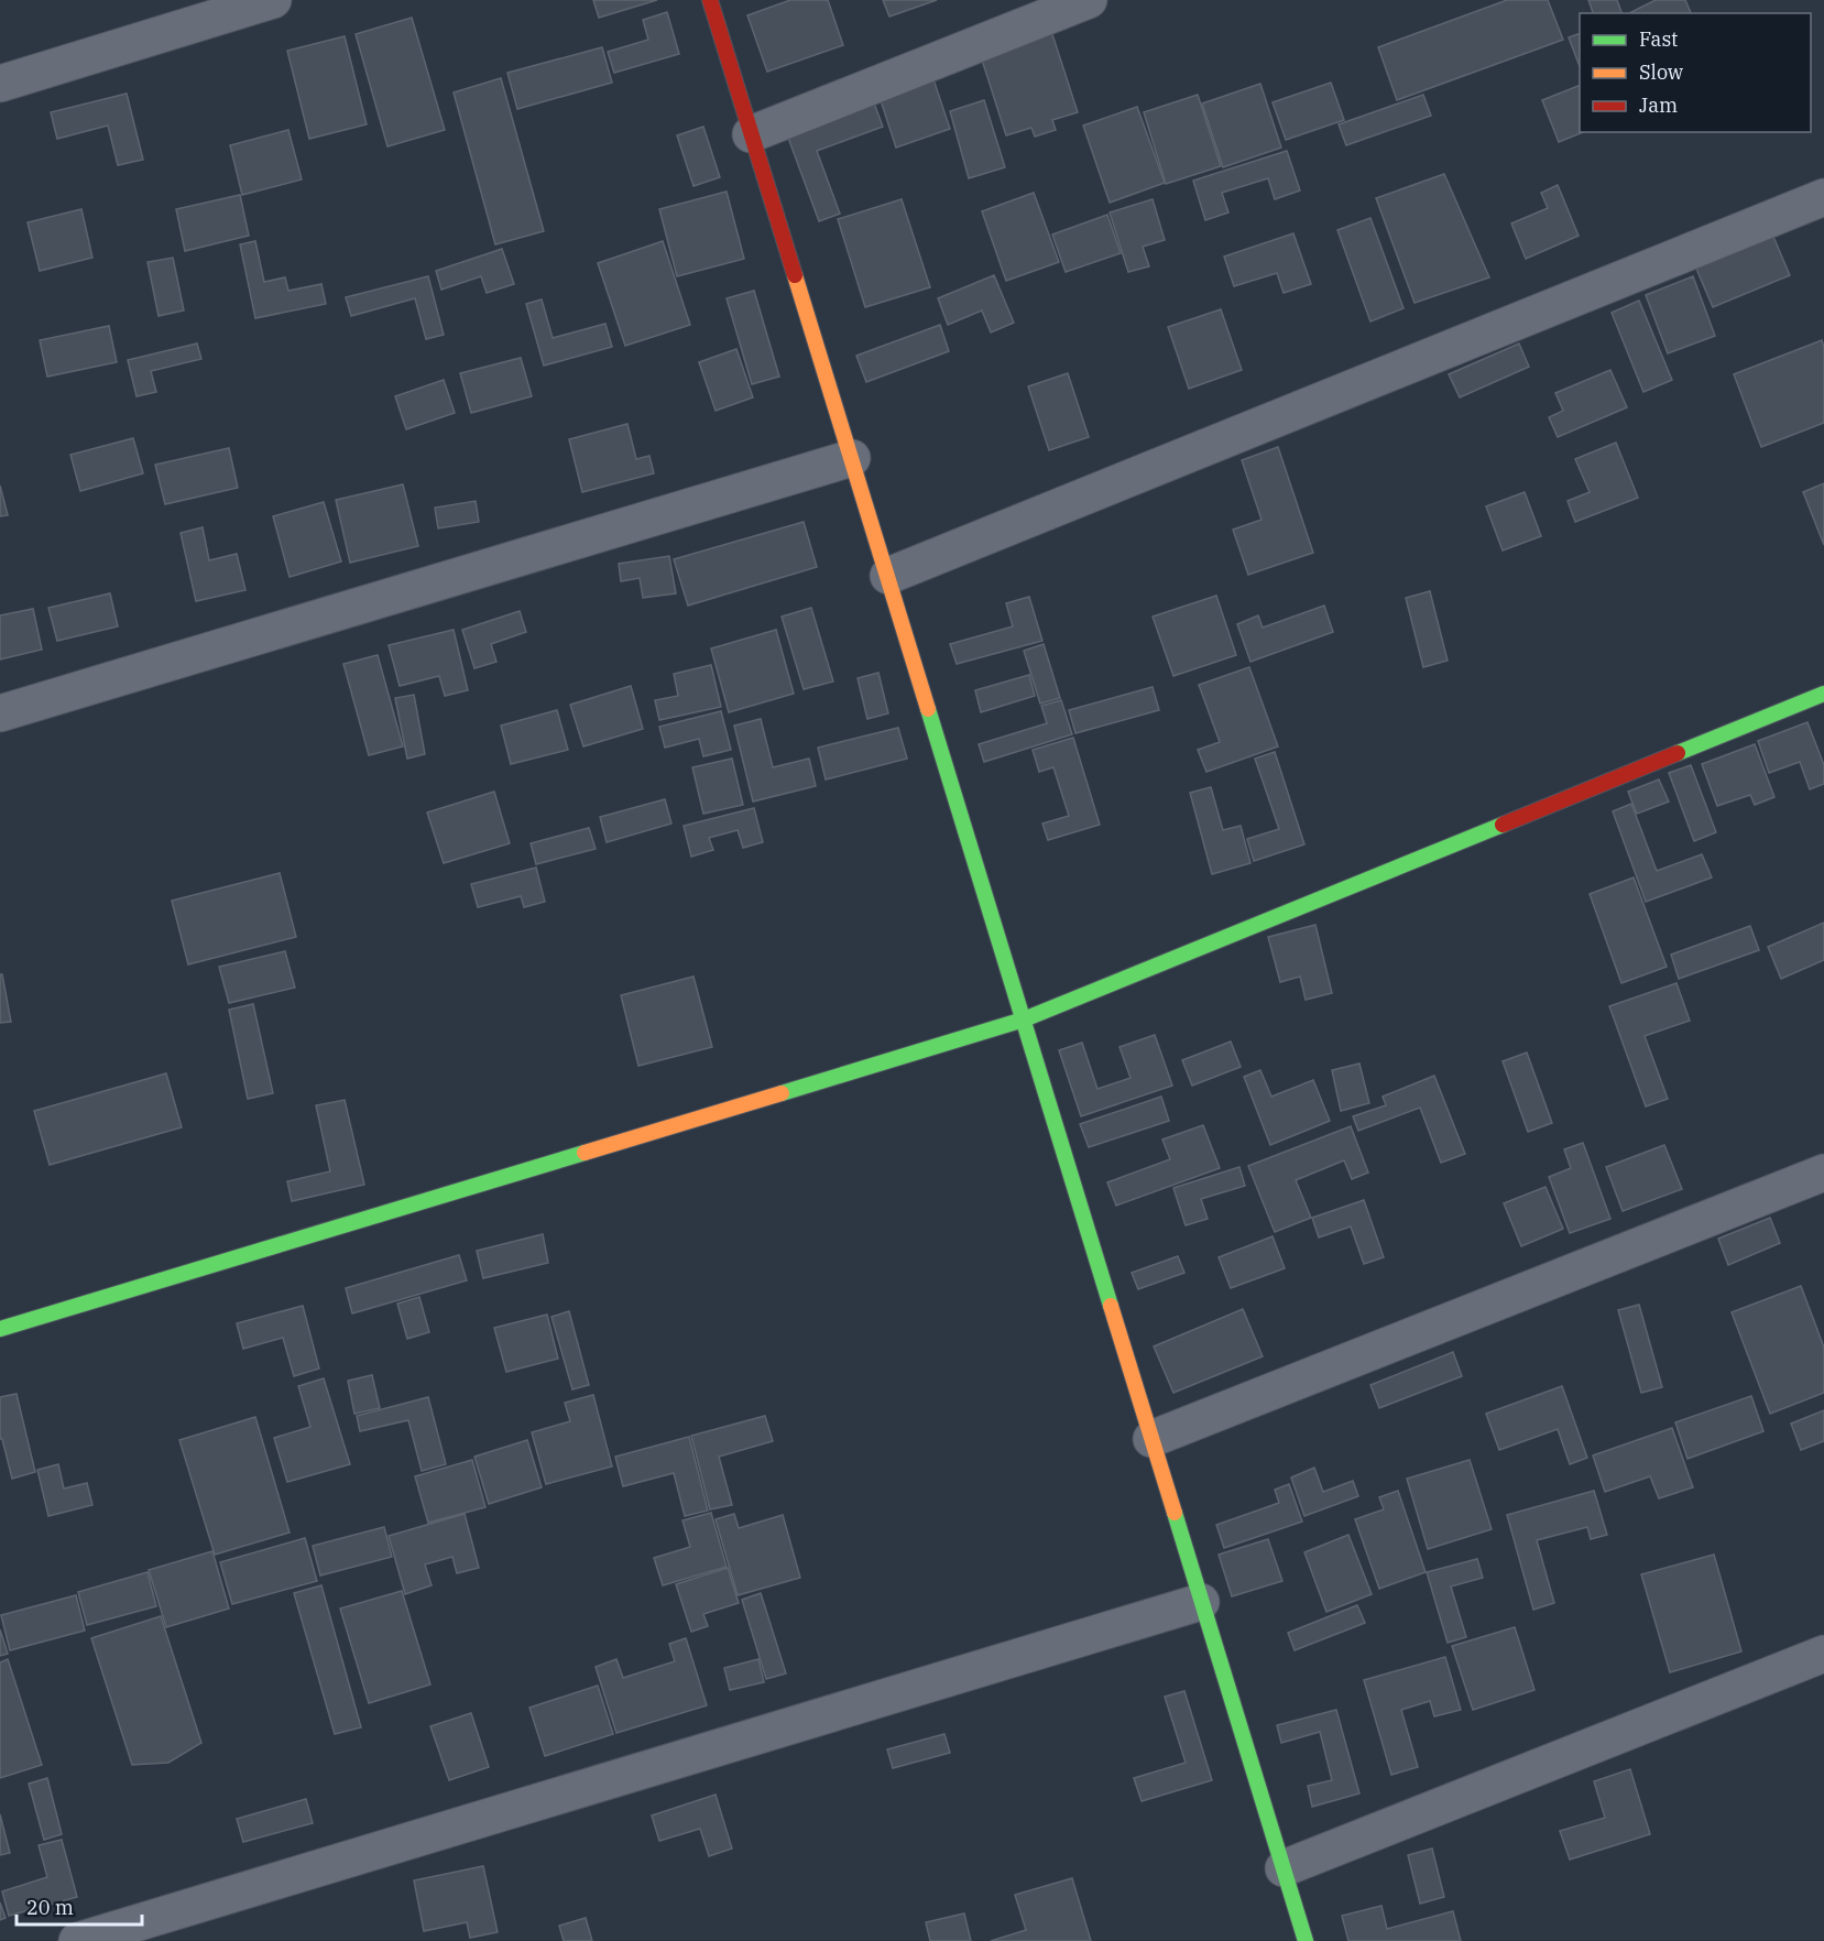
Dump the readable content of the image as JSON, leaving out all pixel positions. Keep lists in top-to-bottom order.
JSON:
{
  "legend": ["Fast", "Slow", "Jam"],
  "scale_bar": "20 m"
}
